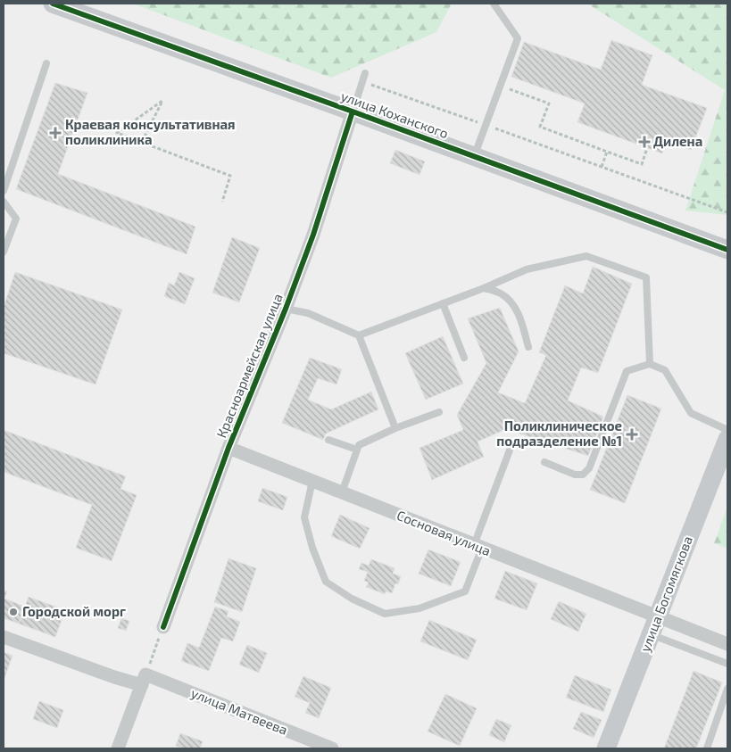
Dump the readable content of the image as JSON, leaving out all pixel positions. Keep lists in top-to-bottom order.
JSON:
{
  "streets": {
    "street": [
      "улица Коханского",
      "Красноармейская улица",
      "Сосновая улица",
      "улица Богомягкова",
      "улица Матвеева"
    ]
  },
  "crossings": [
    ["улица Коханского", "Красноармейская улица"],
    ["Красноармейская улица", "Сосновая улица"],
    ["Сосновая улица", "улица Богомягкова"]
  ],
  "places": {
    "health": ["Краевая консультативная поликлиника", "Дилена", "Поликлиническое подразделение №1"],
    "other": ["Городской морг"]
  }
}
